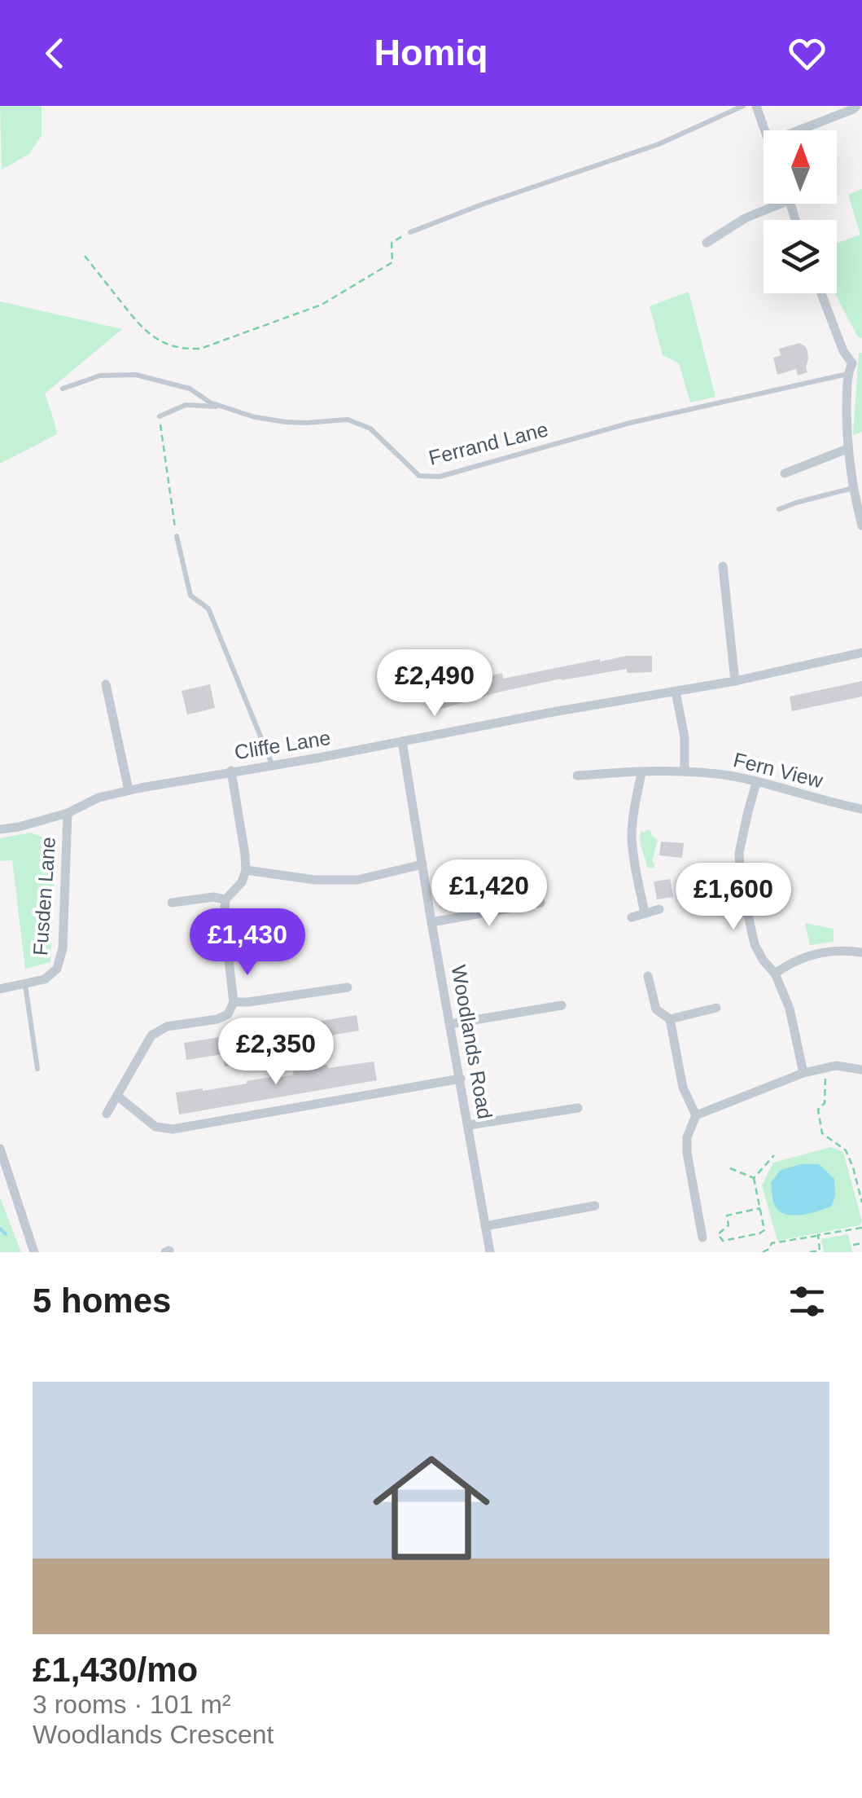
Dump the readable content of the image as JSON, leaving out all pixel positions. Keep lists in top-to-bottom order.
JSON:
{
  "streets": {
    "street": [
      "Cliffe Lane",
      "Fern View",
      "Fusden Lane",
      "Woodlands Road"
    ],
    "lane": ["Ferrand Lane"]
  },
  "crossings": [
    ["Cliffe Lane", "Fusden Lane"],
    ["Cliffe Lane", "Woodlands Road"]
  ],
  "north": "top",
  "page": {
    "header": "Homiq",
    "price": [
      "£2,490",
      "£1,420",
      "£1,600",
      "£1,430",
      "£2,350"
    ],
    "heading": "5 homes",
    "list": [
      {
        "name": "£1,430/mo",
        "note": "3 rooms · 101 m² · Woodlands Crescent"
      }
    ]
  }
}
